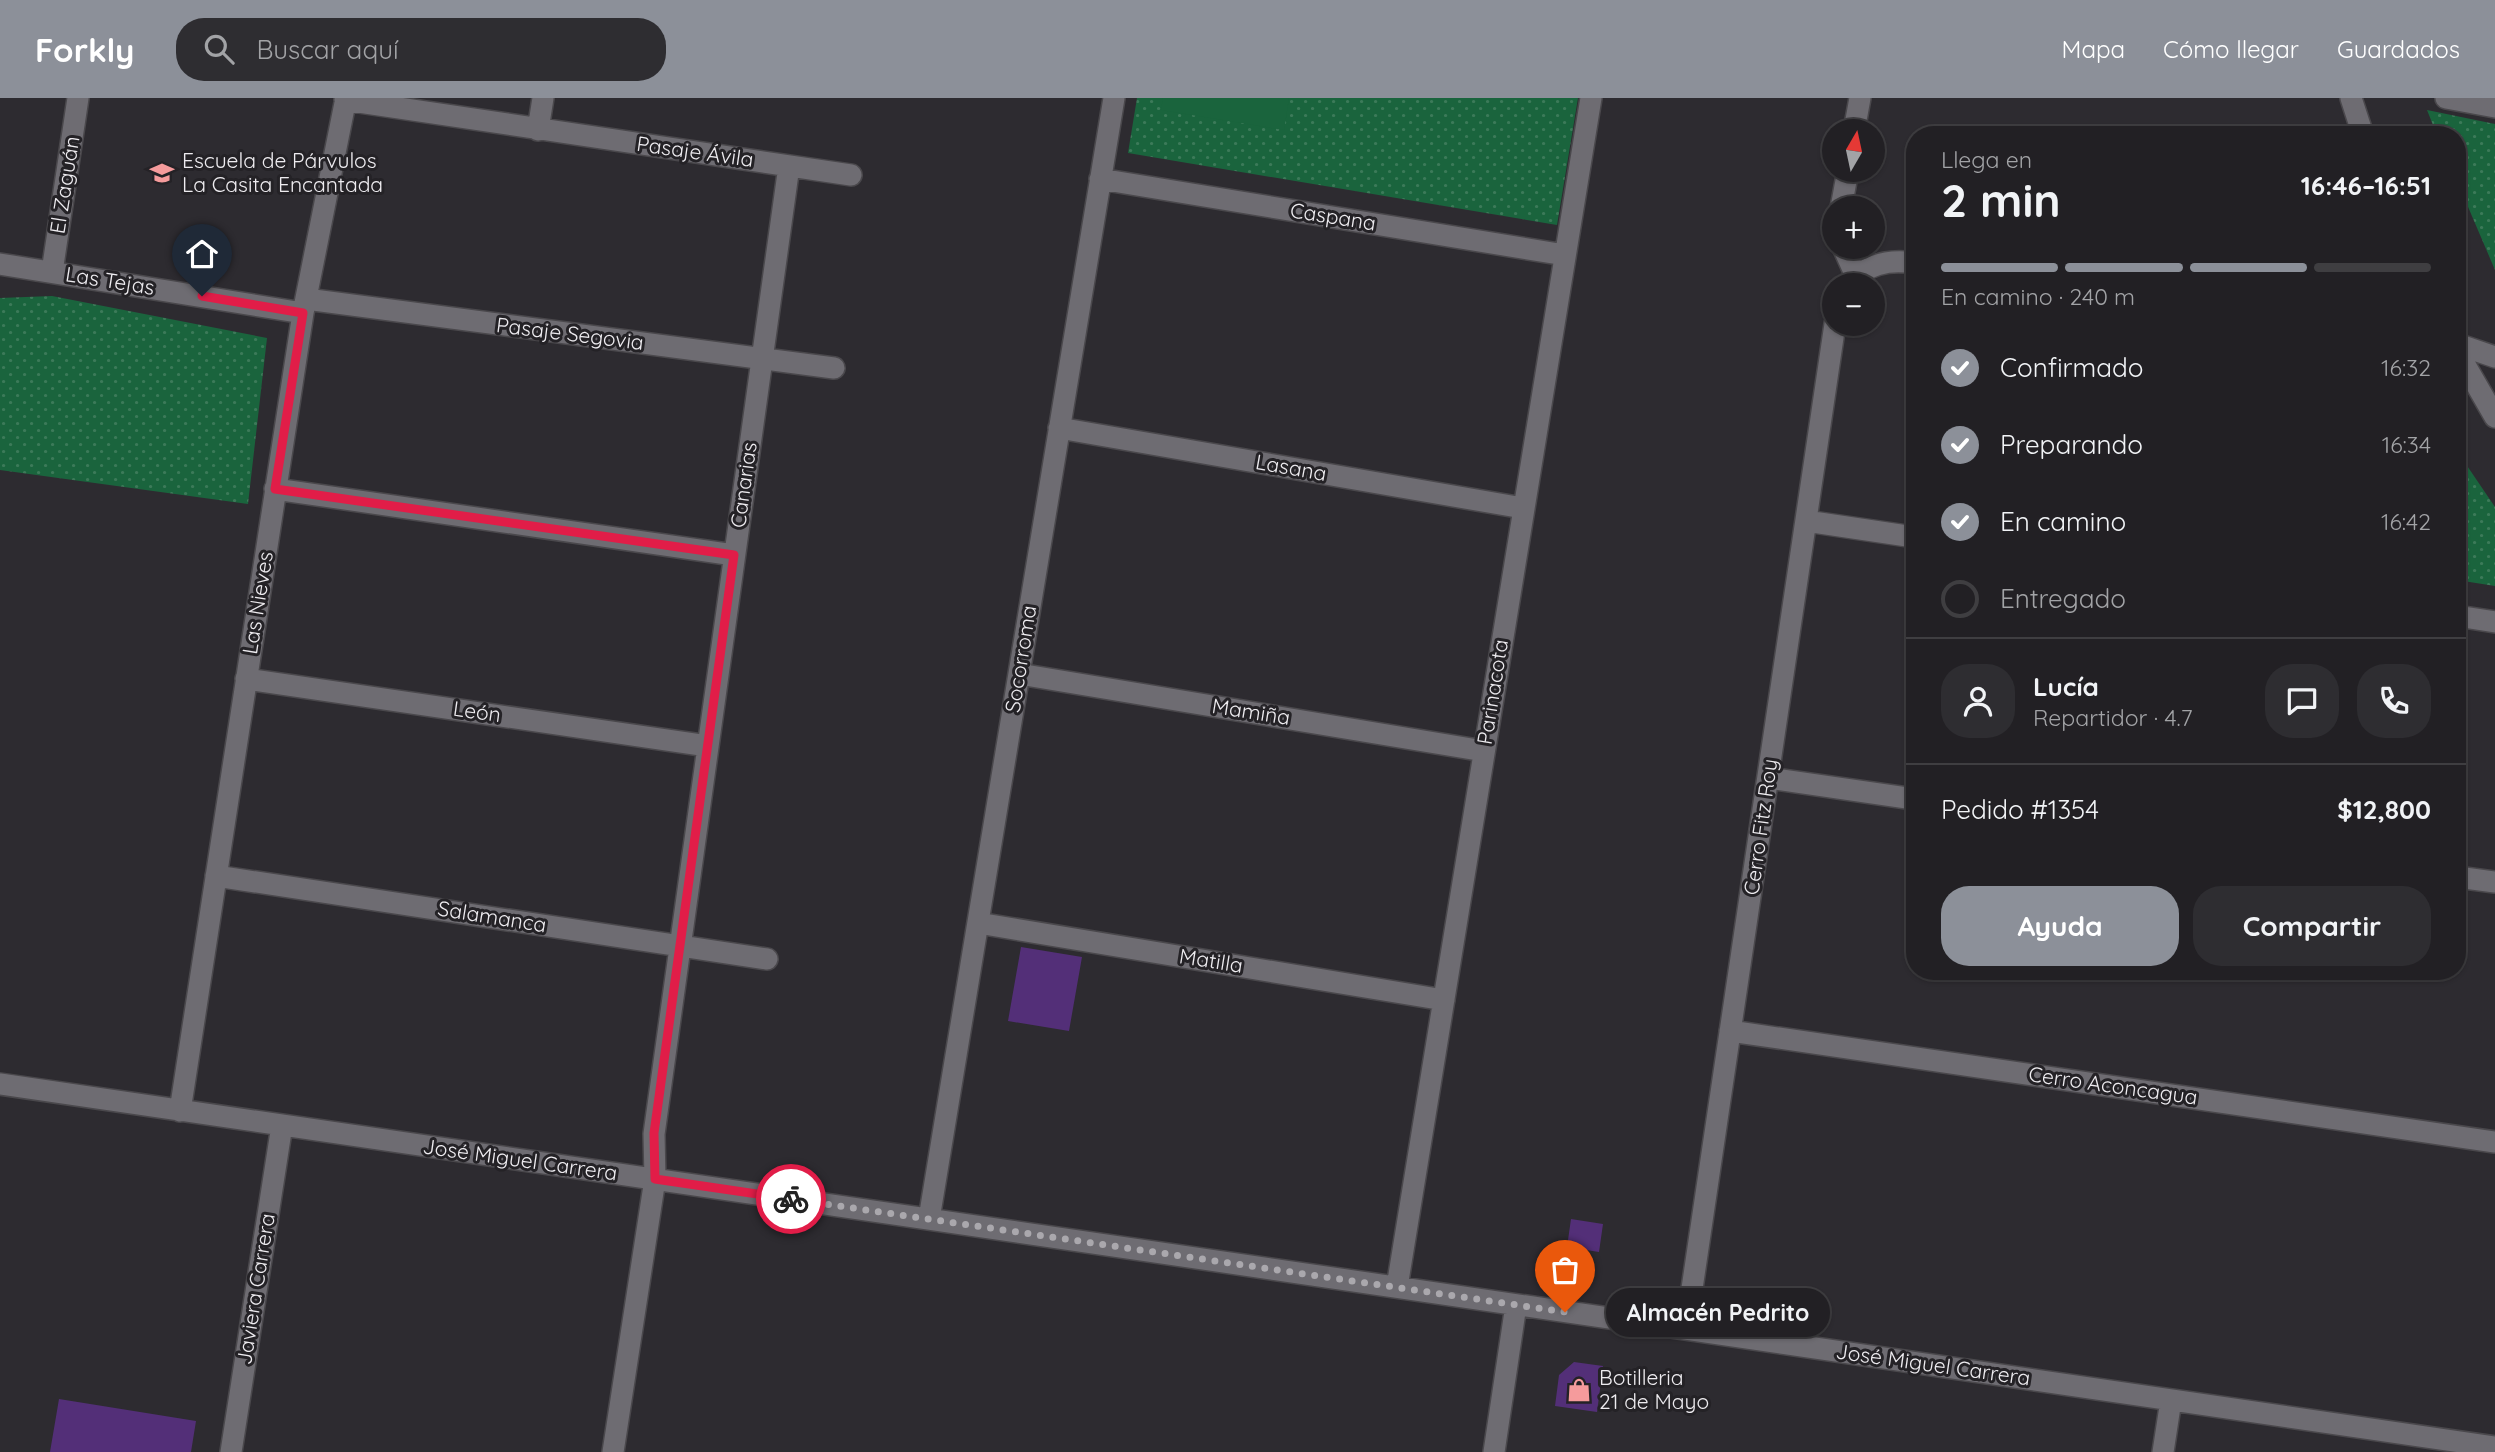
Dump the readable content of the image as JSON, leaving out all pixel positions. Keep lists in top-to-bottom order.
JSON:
{
  "streets": {
    "street": [
      "Pasaje Ávila",
      "El Zaguán",
      "Caspana",
      "Las Tejas",
      "Pasaje Segovia",
      "Lasana",
      "Canarias",
      "Las Nieves",
      "Socorroma",
      "Parinacota",
      "León",
      "Mamiña",
      "Cerro Fitz Roy",
      "Salamanca",
      "Matilla",
      "Cerro Aconcagua",
      "José Miguel Carrera",
      "Javiera Carrera"
    ]
  },
  "crossings": [
    ["Pasaje Ávila", "Canarias"],
    ["Pasaje Ávila", "Las Nieves"],
    ["El Zaguán", "Las Tejas"],
    ["Caspana", "Socorroma"],
    ["Caspana", "Parinacota"],
    ["Las Tejas", "Pasaje Segovia"],
    ["Las Tejas", "Las Nieves"],
    ["Pasaje Segovia", "Canarias"],
    ["Pasaje Segovia", "Las Nieves"],
    ["Lasana", "Socorroma"],
    ["Lasana", "Parinacota"],
    ["Canarias", "León"],
    ["Canarias", "Salamanca"],
    ["Canarias", "José Miguel Carrera"],
    ["Las Nieves", "León"],
    ["Las Nieves", "Salamanca"],
    ["Las Nieves", "José Miguel Carrera"],
    ["Socorroma", "Mamiña"],
    ["Socorroma", "Matilla"],
    ["Socorroma", "José Miguel Carrera"],
    ["Parinacota", "Mamiña"],
    ["Parinacota", "Matilla"],
    ["Parinacota", "José Miguel Carrera"],
    ["Cerro Fitz Roy", "Cerro Aconcagua"],
    ["Cerro Fitz Roy", "José Miguel Carrera"],
    ["José Miguel Carrera", "Javiera Carrera"]
  ],
  "places": {
    "school or university": ["Escuela de Párvulos La Casita Encantada"],
    "other": ["Almacén Pedrito"],
    "shop": ["Botilleria 21 de Mayo"]
  },
  "north": "top",
  "page": {
    "header": "Forkly",
    "search": "Buscar aquí",
    "nav": ["Mapa", "Cómo llegar", "Guardados"],
    "map_buttons": ["+", "−"],
    "heading": ["2 min", "Llega en", "16:46–16:51"],
    "panel": [
      "Lucía",
      "Repartidor · 4.7",
      "Pedido #1354",
      "$12,800"
    ],
    "bar": "En camino · 240 m",
    "list": [
      ["Confirmado", "16:32"],
      ["Preparando", "16:34"],
      ["En camino", "16:42"],
      "Entregado"
    ],
    "buttons": ["Ayuda", "Compartir"],
    "bubble": "Almacén Pedrito"
  }
}
